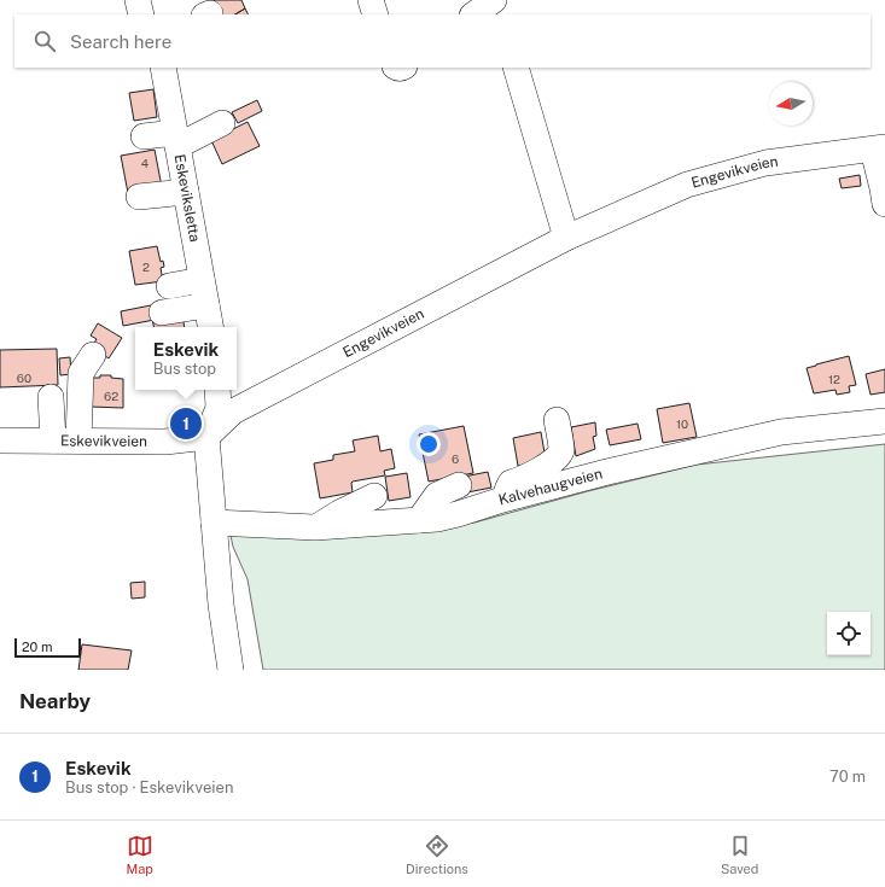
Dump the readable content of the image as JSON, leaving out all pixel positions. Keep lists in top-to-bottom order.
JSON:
{
  "streets": {
    "street": [
      "Engevikveien",
      "Eskeviksletta",
      "Eskevikveien",
      "Kalvehaugveien"
    ]
  },
  "crossings": [
    ["Engevikveien", "Eskevikveien"]
  ],
  "house_numbers": [
    "4",
    "2",
    "60",
    "12",
    "62",
    "10",
    "6"
  ],
  "scale_bar": "20 m",
  "north": "left",
  "page": {
    "search": "Search here",
    "popup": ["Eskevik", "Bus stop"],
    "pins": "1",
    "scale": "20 m",
    "heading": "Nearby",
    "list": [
      {
        "mark": "1",
        "name": "Eskevik",
        "note": "Bus stop · Eskevikveien",
        "value": "70 m"
      }
    ],
    "nav": ["Map", "Directions", "Saved"]
  }
}
